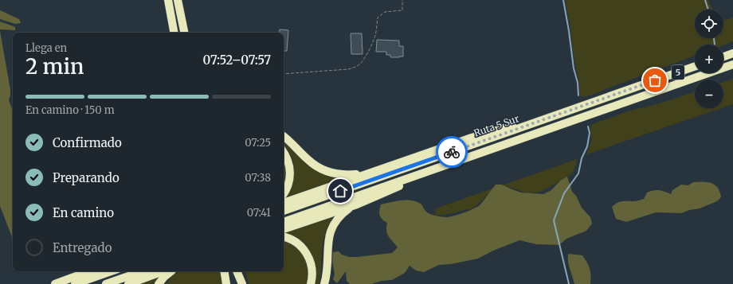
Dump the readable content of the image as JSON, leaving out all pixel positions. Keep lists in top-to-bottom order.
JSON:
{
  "streets": {
    "highway": ["5", "Ruta 5 Sur"]
  },
  "page": {
    "map_buttons": ["+", "−"],
    "heading": ["2 min", "Llega en", "07:52–07:57"],
    "bar": "En camino · 150 m",
    "list": [
      ["Confirmado", "07:25"],
      ["Preparando", "07:38"],
      ["En camino", "07:41"],
      "Entregado"
    ]
  }
}
